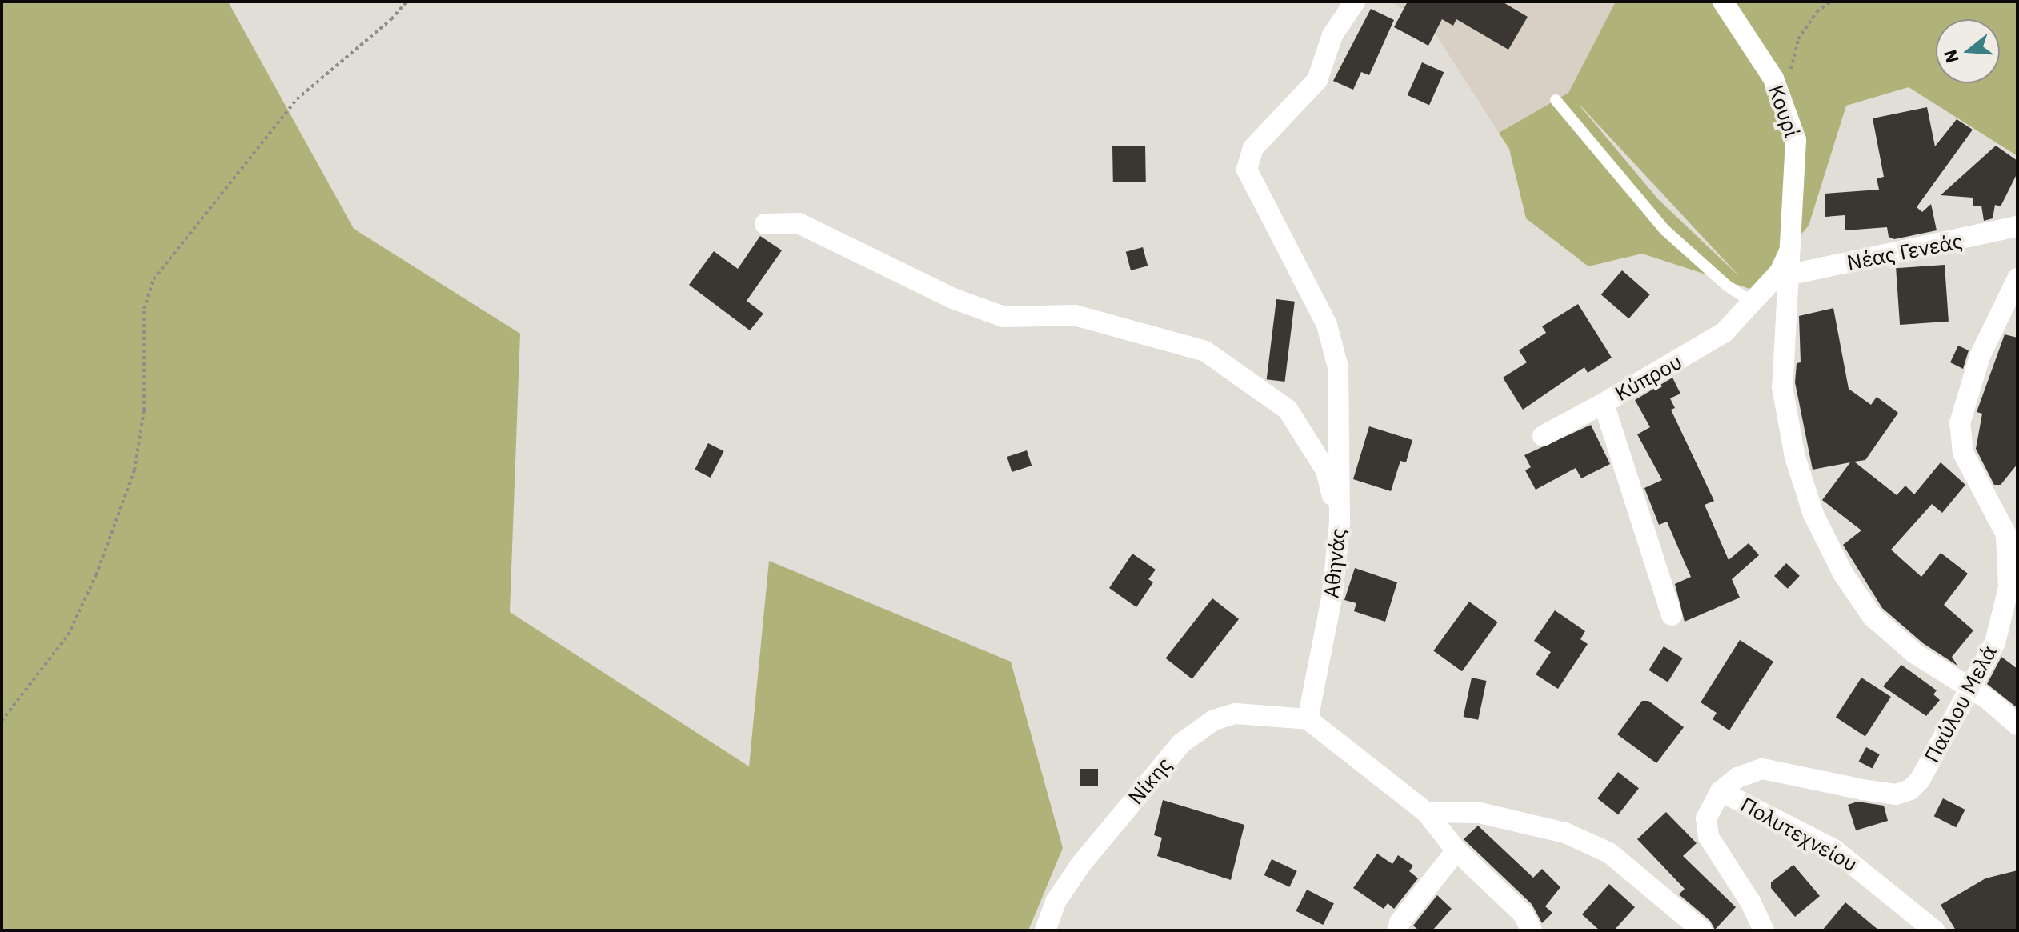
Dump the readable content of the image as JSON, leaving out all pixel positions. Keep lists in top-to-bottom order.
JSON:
{
  "streets": {
    "street": [
      "Κουρί",
      "Νέας Γενεάς",
      "Κύπρου",
      "Αθηνάς",
      "Παύλου Μελά",
      "Νίκης",
      "Πολυτεχνείου"
    ]
  },
  "crossings": [
    ["Κουρί", "Νέας Γενεάς"],
    ["Κουρί", "Κύπρου"],
    ["Κουρί", "Παύλου Μελά"],
    ["Αθηνάς", "Νίκης"],
    ["Παύλου Μελά", "Πολυτεχνείου"]
  ],
  "north": "left"
}
